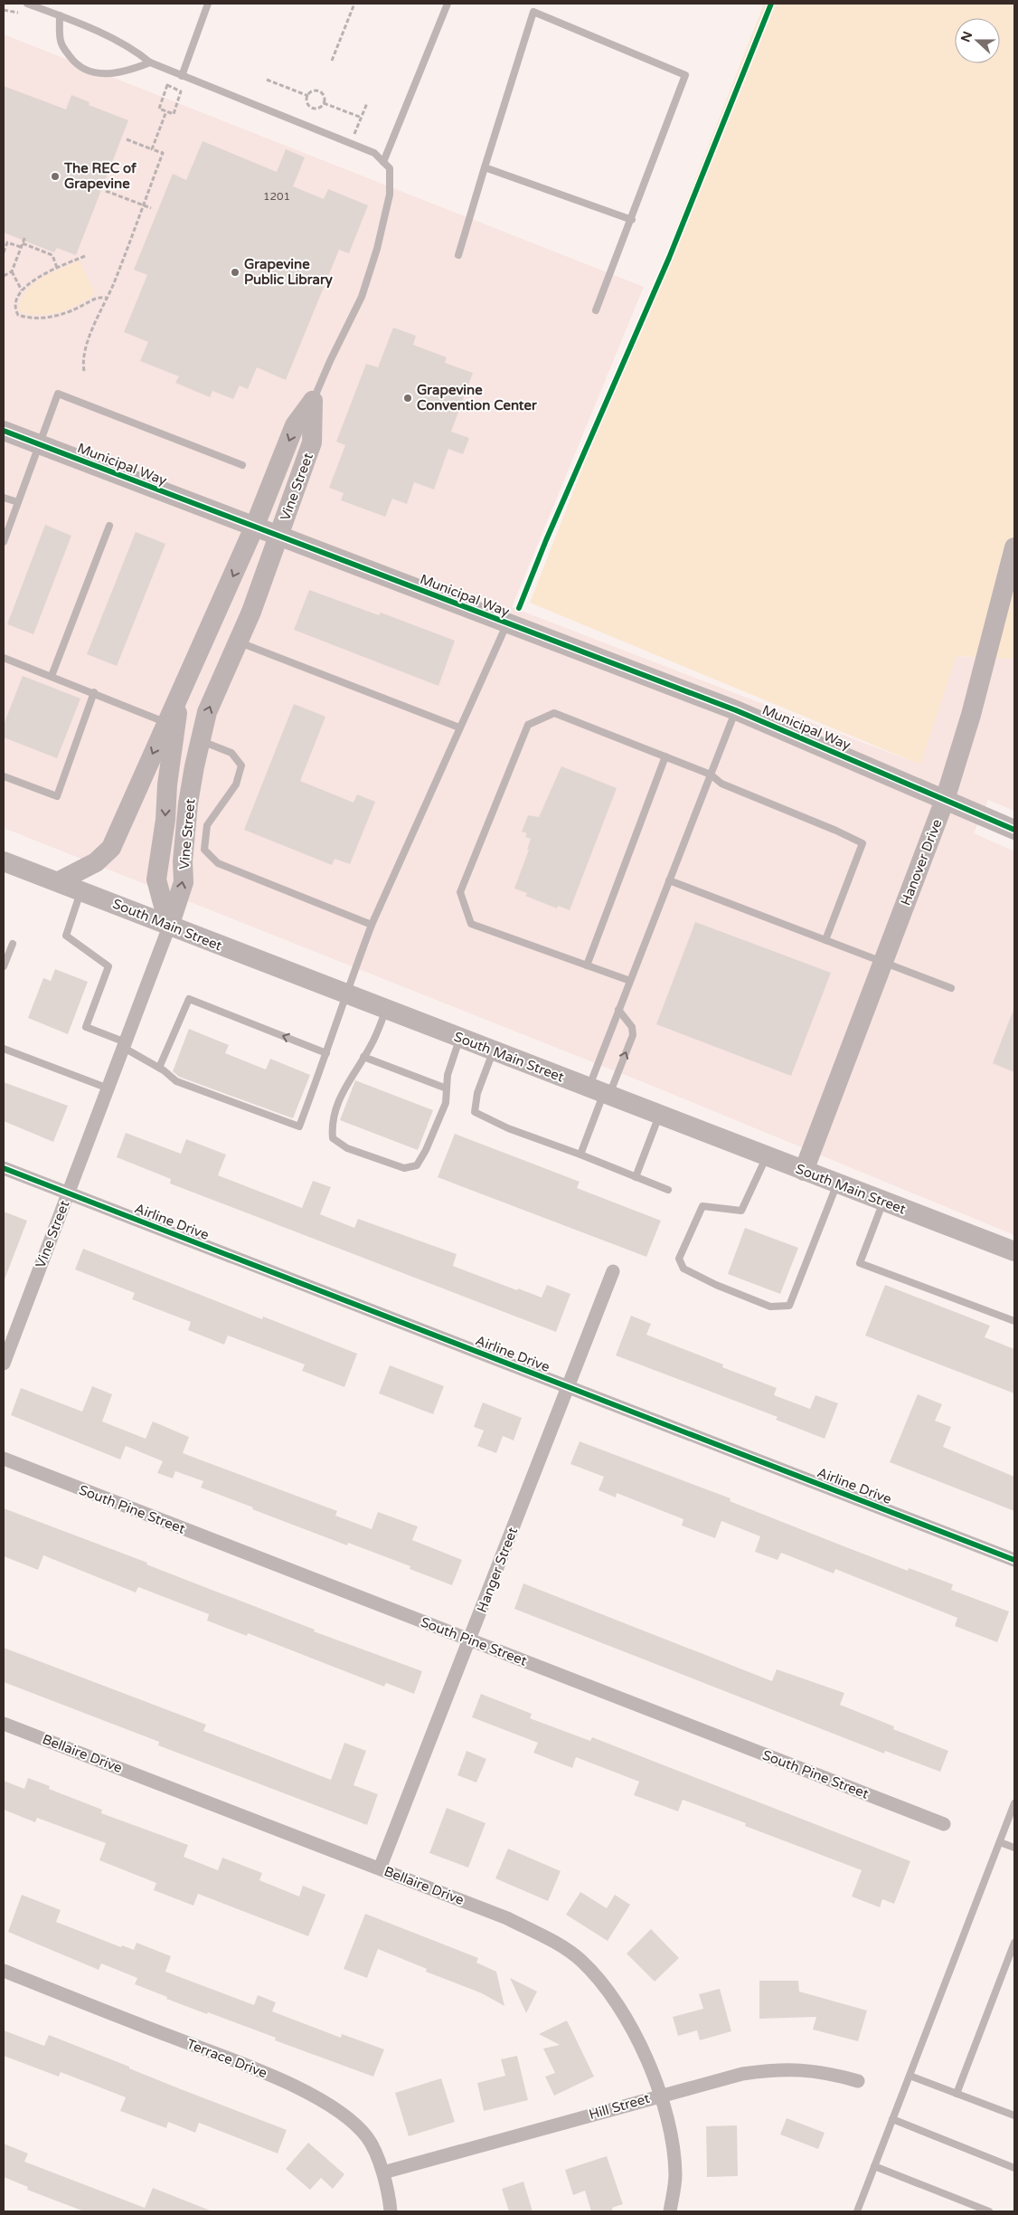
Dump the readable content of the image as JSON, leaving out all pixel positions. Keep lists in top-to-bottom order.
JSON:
{
  "streets": {
    "street": [
      "Municipal Way",
      "Vine Street",
      "Hanover Drive",
      "South Main Street",
      "Airline Drive",
      "South Pine Street",
      "Hanger Street",
      "Bellaire Drive",
      "Terrace Drive",
      "Hill Street"
    ]
  },
  "crossings": [
    ["Municipal Way", "Vine Street"],
    ["Municipal Way", "Hanover Drive"],
    ["Vine Street", "South Main Street"],
    ["Vine Street", "Airline Drive"],
    ["Hanover Drive", "South Main Street"],
    ["Airline Drive", "Hanger Street"],
    ["South Pine Street", "Hanger Street"],
    ["Hanger Street", "Bellaire Drive"],
    ["Bellaire Drive", "Hill Street"],
    ["Terrace Drive", "Hill Street"]
  ],
  "places": ["The REC of Grapevine", "Grapevine Public Library", "Grapevine Convention Center"],
  "house_numbers": ["1201"],
  "north": "left"
}
